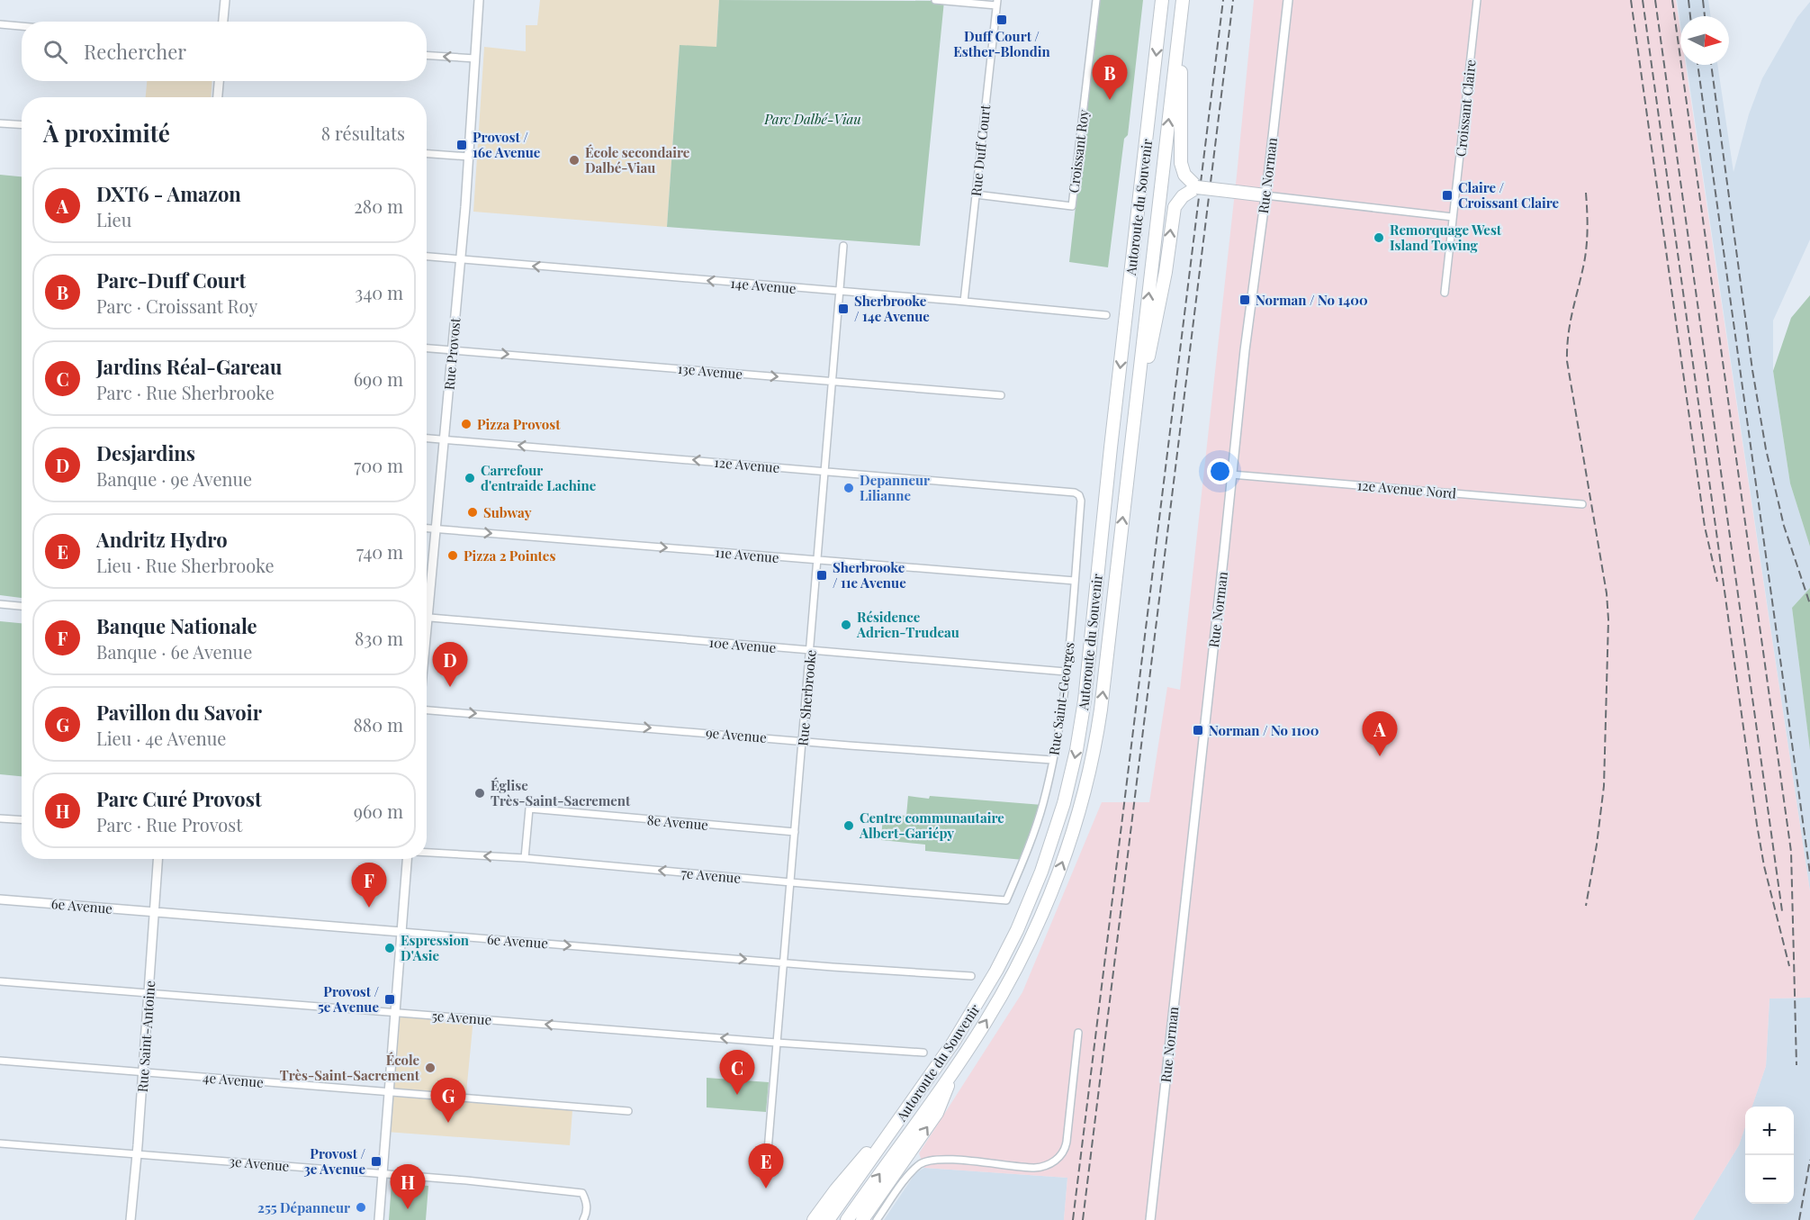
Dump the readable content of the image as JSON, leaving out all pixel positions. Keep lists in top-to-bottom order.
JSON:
{
  "streets": {
    "highway": ["Autoroute du Souvenir"],
    "street": [
      "Croissant Claire",
      "Rue Duff Court",
      "Croissant Roy",
      "Rue Norman",
      "14e Avenue",
      "Rue Provost",
      "13e Avenue",
      "12e Avenue",
      "12e Avenue Nord",
      "11e Avenue",
      "10e Avenue",
      "Rue Sherbrooke",
      "Rue Saint-Georges",
      "9e Avenue",
      "8e Avenue",
      "7e Avenue",
      "6e Avenue",
      "5e Avenue",
      "Rue Saint-Antoine",
      "4e Avenue",
      "3e Avenue"
    ]
  },
  "crossings": [
    ["Rue Duff Court", "Croissant Roy"],
    ["Rue Duff Court", "14e Avenue"],
    ["Rue Norman", "12e Avenue Nord"],
    ["14e Avenue", "Rue Provost"],
    ["14e Avenue", "Rue Sherbrooke"],
    ["Rue Provost", "13e Avenue"],
    ["Rue Provost", "12e Avenue"],
    ["Rue Provost", "11e Avenue"],
    ["13e Avenue", "Rue Sherbrooke"],
    ["12e Avenue", "Rue Sherbrooke"],
    ["12e Avenue", "Rue Saint-Georges"],
    ["11e Avenue", "Rue Sherbrooke"],
    ["11e Avenue", "Rue Saint-Georges"],
    ["10e Avenue", "Rue Sherbrooke"],
    ["10e Avenue", "Rue Saint-Georges"],
    ["Rue Sherbrooke", "9e Avenue"],
    ["Rue Sherbrooke", "8e Avenue"],
    ["Rue Sherbrooke", "7e Avenue"],
    ["Rue Sherbrooke", "6e Avenue"],
    ["Rue Sherbrooke", "5e Avenue"],
    ["Rue Saint-Georges", "9e Avenue"],
    ["Rue Saint-Georges", "7e Avenue"],
    ["8e Avenue", "7e Avenue"],
    ["6e Avenue", "Rue Saint-Antoine"],
    ["5e Avenue", "Rue Saint-Antoine"],
    ["Rue Saint-Antoine", "4e Avenue"],
    ["Rue Saint-Antoine", "3e Avenue"]
  ],
  "one_way": [
    "14e Avenue",
    "13e Avenue",
    "12e Avenue",
    "11e Avenue",
    "9e Avenue",
    "7e Avenue",
    "6e Avenue",
    "5e Avenue"
  ],
  "parks": ["Parc Dalbé-Viau"],
  "places": {
    "transit": [
      "Duff Court / Esther-Blondin",
      "Provost / 16e Avenue",
      "Claire / Croissant Claire",
      "Norman / No 1400",
      "Sherbrooke / 14e Avenue",
      "Sherbrooke / 11e Avenue",
      "Norman / No 1100",
      "Provost / 5e Avenue",
      "Provost / 3e Avenue"
    ],
    "other": [
      "École secondaire Dalbé-Viau",
      "Remorquage West Island Towing",
      "Pizza Provost",
      "Carrefour d'entraide Lachine",
      "Depanneur Lilianne",
      "Subway",
      "Pizza 2 Pointes",
      "Résidence Adrien-Trudeau",
      "Église Très-Saint-Sacrement",
      "Centre communautaire Albert-Gariépy",
      "Espression D'Asie",
      "École Très-Saint-Sacrement",
      "255 Dépanneur"
    ]
  },
  "north": "right",
  "page": {
    "search": "Rechercher",
    "pins": [
      "B",
      "D",
      "A",
      "F",
      "C",
      "G",
      "E",
      "H"
    ],
    "heading": ["À proximité", "8 résultats"],
    "list": [
      {
        "mark": "A",
        "name": "DXT6 - Amazon",
        "note": "Lieu",
        "value": "280 m"
      },
      {
        "mark": "B",
        "name": "Parc-Duff Court",
        "note": "Parc · Croissant Roy",
        "value": "340 m"
      },
      {
        "mark": "C",
        "name": "Jardins Réal-Gareau",
        "note": "Parc · Rue Sherbrooke",
        "value": "690 m"
      },
      {
        "mark": "D",
        "name": "Desjardins",
        "note": "Banque · 9e Avenue",
        "value": "700 m"
      },
      {
        "mark": "E",
        "name": "Andritz Hydro",
        "note": "Lieu · Rue Sherbrooke",
        "value": "740 m"
      },
      {
        "mark": "F",
        "name": "Banque Nationale",
        "note": "Banque · 6e Avenue",
        "value": "830 m"
      },
      {
        "mark": "G",
        "name": "Pavillon du Savoir",
        "note": "Lieu · 4e Avenue",
        "value": "880 m"
      },
      {
        "mark": "H",
        "name": "Parc Curé Provost",
        "note": "Parc · Rue Provost",
        "value": "960 m"
      }
    ],
    "map_buttons": ["+", "−"]
  }
}
